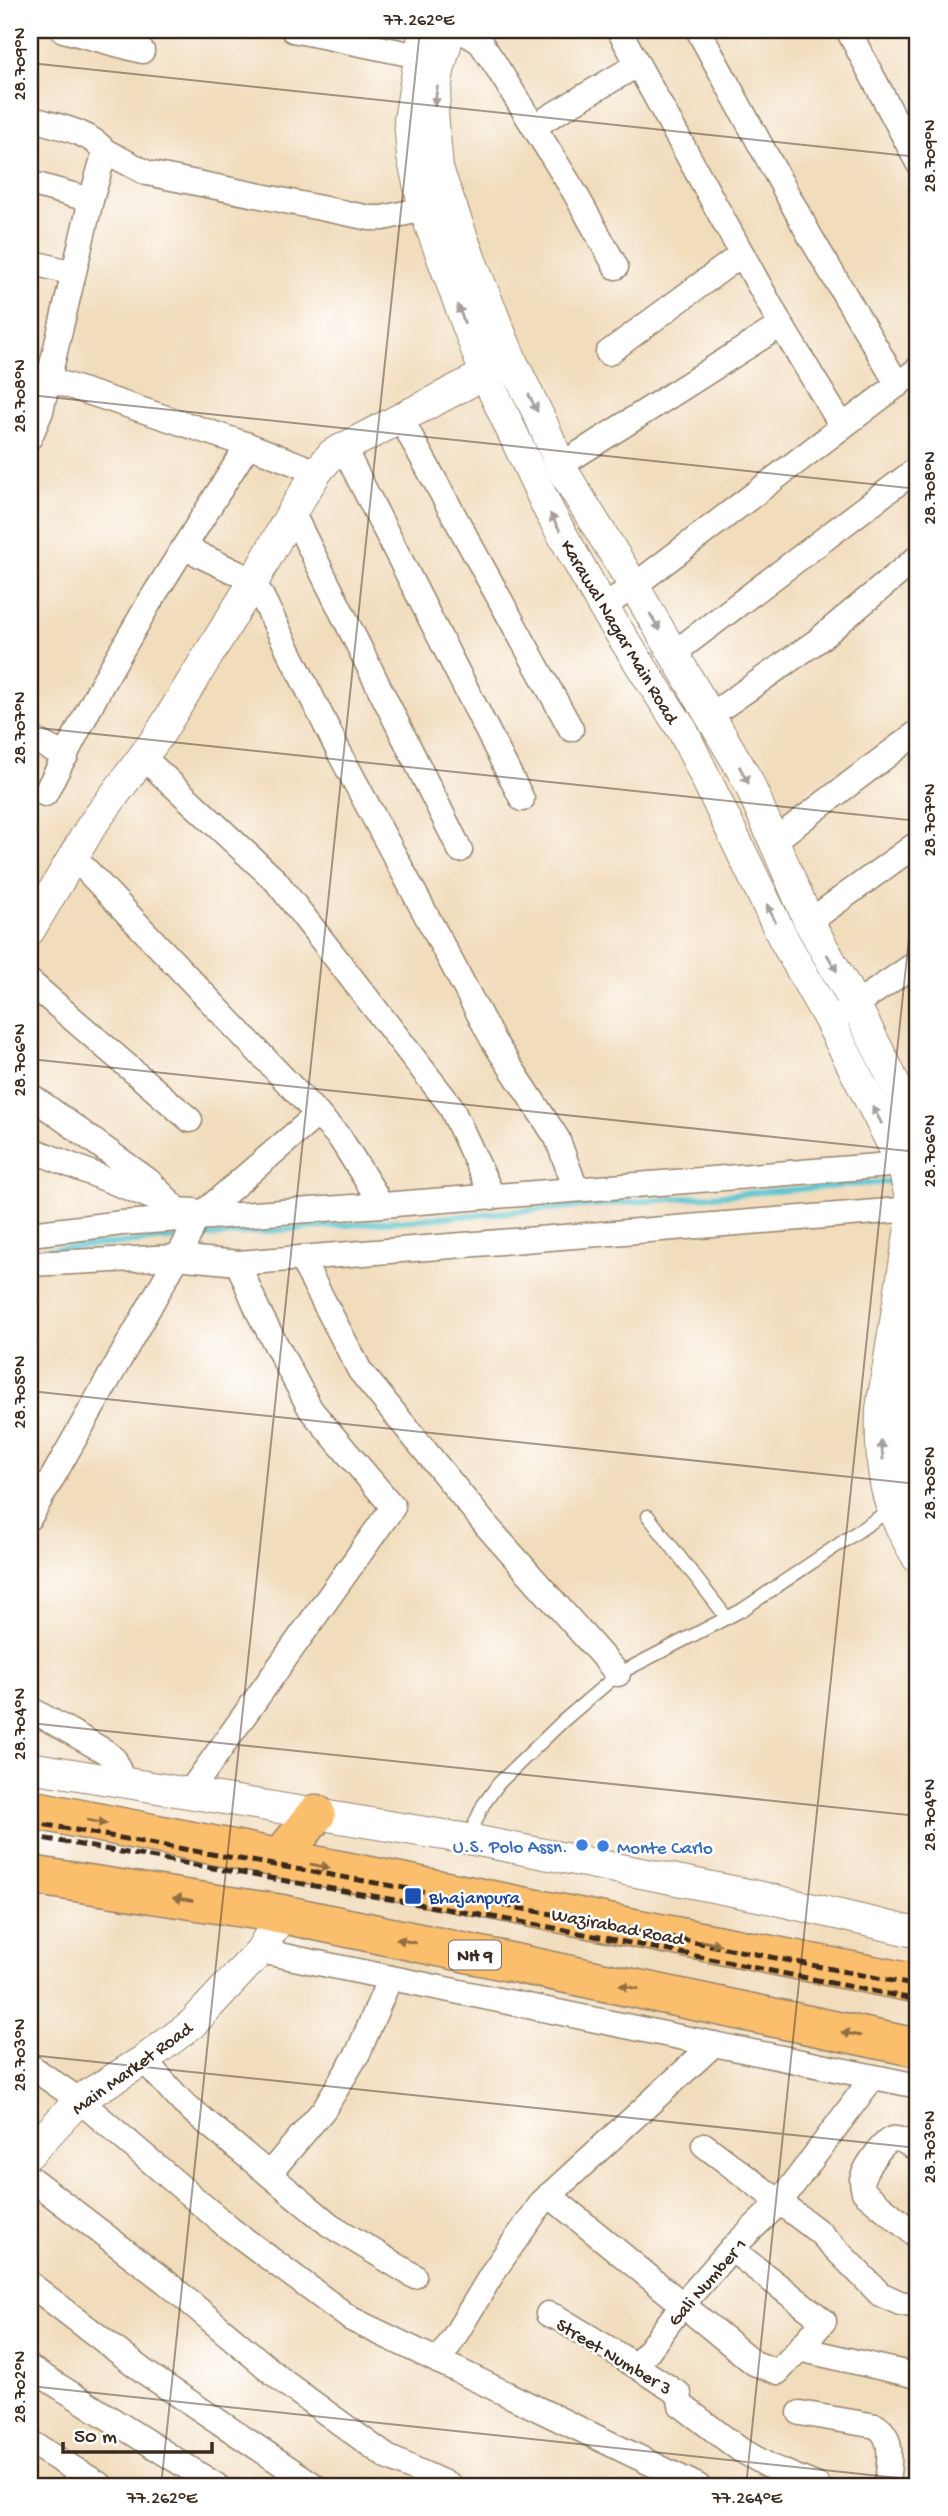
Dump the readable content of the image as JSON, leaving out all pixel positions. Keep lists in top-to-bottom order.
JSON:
{
  "streets": {
    "highway": ["Wazirabad Road", "NH 9"],
    "street": [
      "Karawal Nagar Main Road",
      "Main Market Road",
      "Gali Number 1",
      "Street Number 3"
    ]
  },
  "crossings": [
    ["NH 9", "Main Market Road"],
    ["Gali Number 1", "Street Number 3"]
  ],
  "places": {
    "other": ["U.S. Polo Assn.", "Monte Carlo"],
    "transit": ["Bhajanpura"]
  },
  "scale_bar": "50 m",
  "coordinates": [
    "77.262°E",
    "28.709°N",
    "28.708°N",
    "28.707°N",
    "28.706°N",
    "28.705°N",
    "28.704°N",
    "28.703°N",
    "28.702°N",
    "77.264°E"
  ]
}
